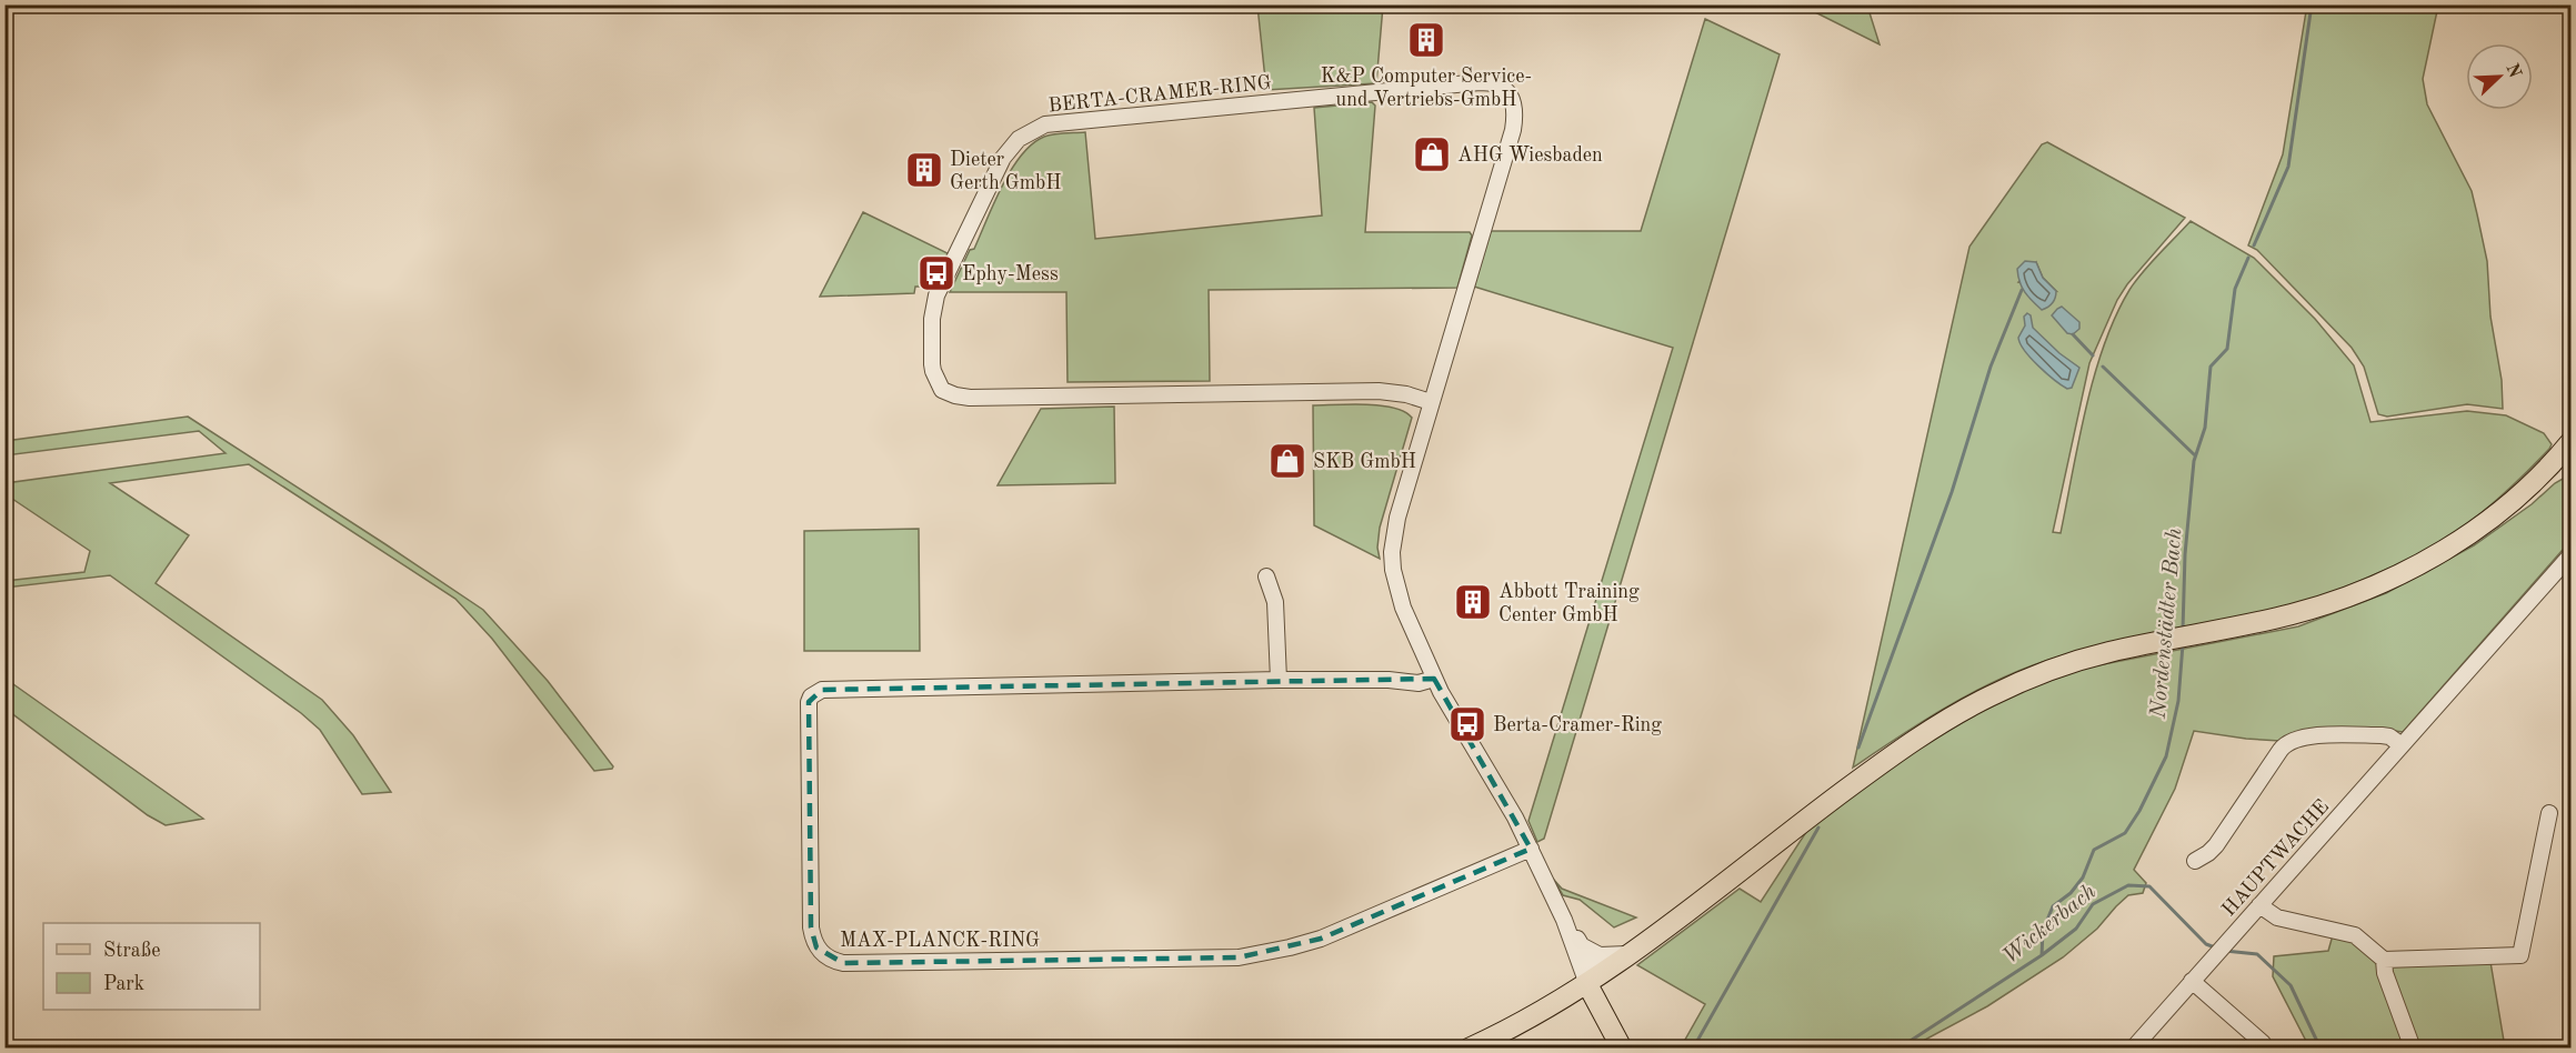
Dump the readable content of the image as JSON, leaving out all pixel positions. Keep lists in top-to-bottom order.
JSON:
{
  "streets": {
    "street": ["BERTA-CRAMER-RING", "HAUPTWACHE", "MAX-PLANCK-RING"]
  },
  "crossings": [
    ["BERTA-CRAMER-RING", "MAX-PLANCK-RING"]
  ],
  "water": ["Nordenstädter Bach", "Wickerbach"],
  "places": {
    "building": ["K&P Computer Service- und Vertriebs-GmbH", "Dieter Gerth GmbH", "Abbott Training Center GmbH"],
    "shop": ["AHG Wiesbaden", "SKB GmbH"],
    "bus stop": ["Ephy-Mess", "Berta-Cramer-Ring"]
  },
  "legend": ["Straße", "Park"],
  "north": "top right"
}
